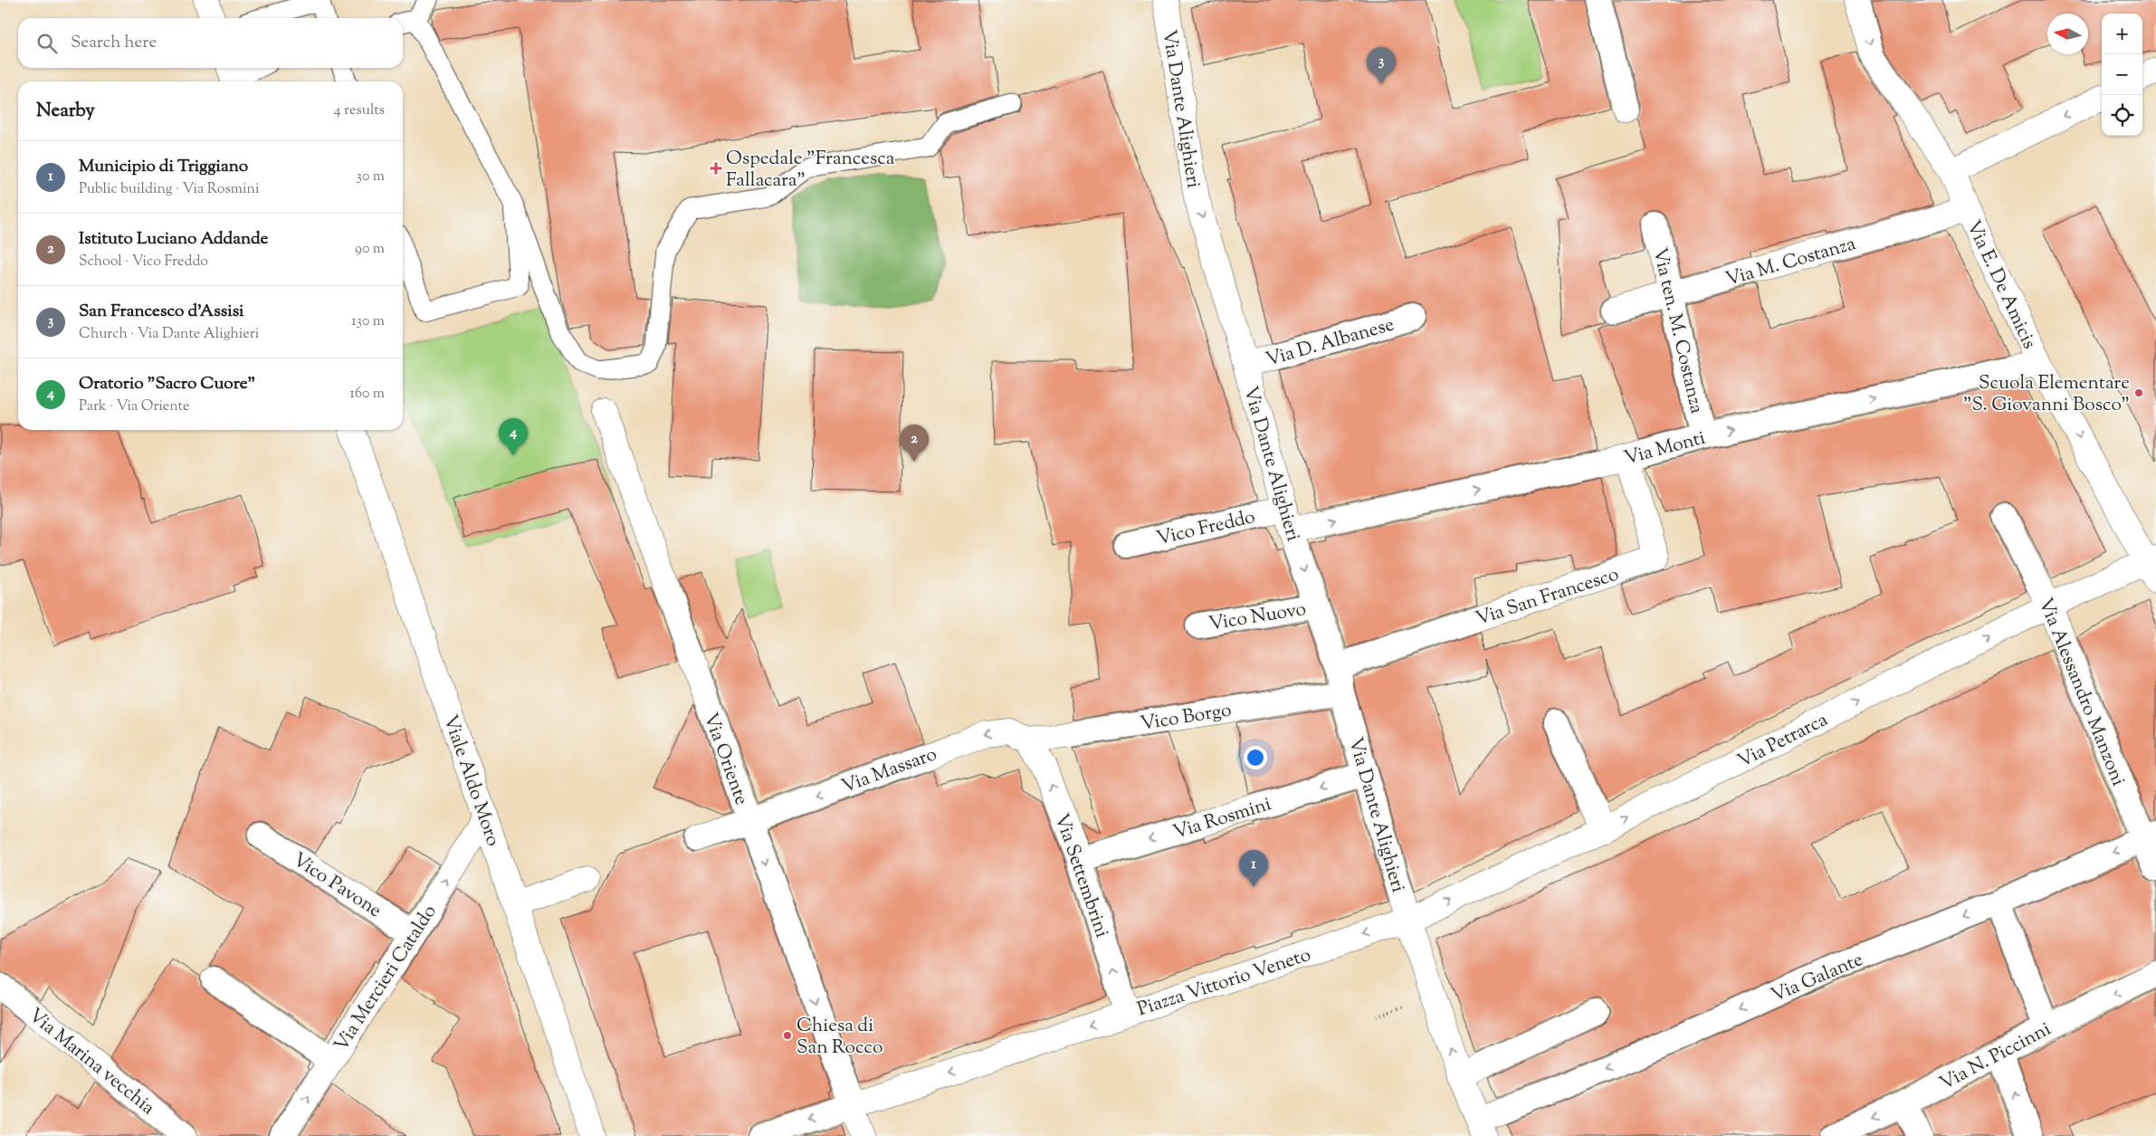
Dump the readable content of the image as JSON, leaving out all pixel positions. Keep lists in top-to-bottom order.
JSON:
{
  "streets": {
    "street": [
      "Via Dante Alighieri",
      "Via M. Costanza",
      "Via E. De Amicis",
      "Via ten. M. Costanza",
      "Via D. Albanese",
      "Via Monti",
      "Vico Freddo",
      "Via San Francesco",
      "Vico Nuovo",
      "Via Alessandro Manzoni",
      "Vico Borgo",
      "Via Petrarca",
      "Via Oriente",
      "Via Massaro",
      "Viale Aldo Moro",
      "Via Rosmini",
      "Via Settembrini",
      "Vico Pavone",
      "Via Galante",
      "Via Mercieri Cataldo",
      "Piazza Vittorio Veneto",
      "Via N. Piccinni",
      "Via Marina vecchia"
    ]
  },
  "crossings": [
    ["Via Dante Alighieri", "Via D. Albanese"],
    ["Via Dante Alighieri", "Via Monti"],
    ["Via Dante Alighieri", "Vico Freddo"],
    ["Via Dante Alighieri", "Via San Francesco"],
    ["Via Dante Alighieri", "Vico Nuovo"],
    ["Via Dante Alighieri", "Vico Borgo"],
    ["Via Dante Alighieri", "Via Petrarca"],
    ["Via Dante Alighieri", "Via Rosmini"],
    ["Via Dante Alighieri", "Piazza Vittorio Veneto"],
    ["Via M. Costanza", "Via E. De Amicis"],
    ["Via M. Costanza", "Via ten. M. Costanza"],
    ["Via E. De Amicis", "Via Monti"],
    ["Via E. De Amicis", "Via Petrarca"],
    ["Via ten. M. Costanza", "Via Monti"],
    ["Via Monti", "Vico Freddo"],
    ["Via Monti", "Via San Francesco"],
    ["Via Alessandro Manzoni", "Via Petrarca"],
    ["Via Alessandro Manzoni", "Via Galante"],
    ["Vico Borgo", "Via Massaro"],
    ["Vico Borgo", "Via Settembrini"],
    ["Via Petrarca", "Piazza Vittorio Veneto"],
    ["Via Oriente", "Via Massaro"],
    ["Via Oriente", "Piazza Vittorio Veneto"],
    ["Via Massaro", "Via Settembrini"],
    ["Viale Aldo Moro", "Via Mercieri Cataldo"],
    ["Via Rosmini", "Via Settembrini"],
    ["Via Settembrini", "Piazza Vittorio Veneto"],
    ["Vico Pavone", "Via Mercieri Cataldo"]
  ],
  "one_way": [
    "Via Dante Alighieri",
    "Via E. De Amicis",
    "Via Monti",
    "Via Petrarca",
    "Via Oriente",
    "Via Massaro",
    "Via Rosmini",
    "Via Settembrini",
    "Via Galante",
    "Via Mercieri Cataldo",
    "Piazza Vittorio Veneto",
    "Via N. Piccinni"
  ],
  "places": {
    "health": ["Ospedale \"Francesca Fallacara\""],
    "other": ["Scuola Elementare \"S. Giovanni Bosco\"", "Chiesa di San Rocco"]
  },
  "north": "left",
  "page": {
    "map_buttons": ["+", "−"],
    "search": "Search here",
    "pins": [
      "3",
      "4",
      "2",
      "1"
    ],
    "heading": ["Nearby", "4 results"],
    "list": [
      {
        "mark": "1",
        "name": "Municipio di Triggiano",
        "note": "Public building · Via Rosmini",
        "value": "30 m"
      },
      {
        "mark": "2",
        "name": "Istituto Luciano Addande",
        "note": "School · Vico Freddo",
        "value": "90 m"
      },
      {
        "mark": "3",
        "name": "San Francesco d'Assisi",
        "note": "Church · Via Dante Alighieri",
        "value": "130 m"
      },
      {
        "mark": "4",
        "name": "Oratorio \"Sacro Cuore\"",
        "note": "Park · Via Oriente",
        "value": "160 m"
      }
    ]
  }
}
